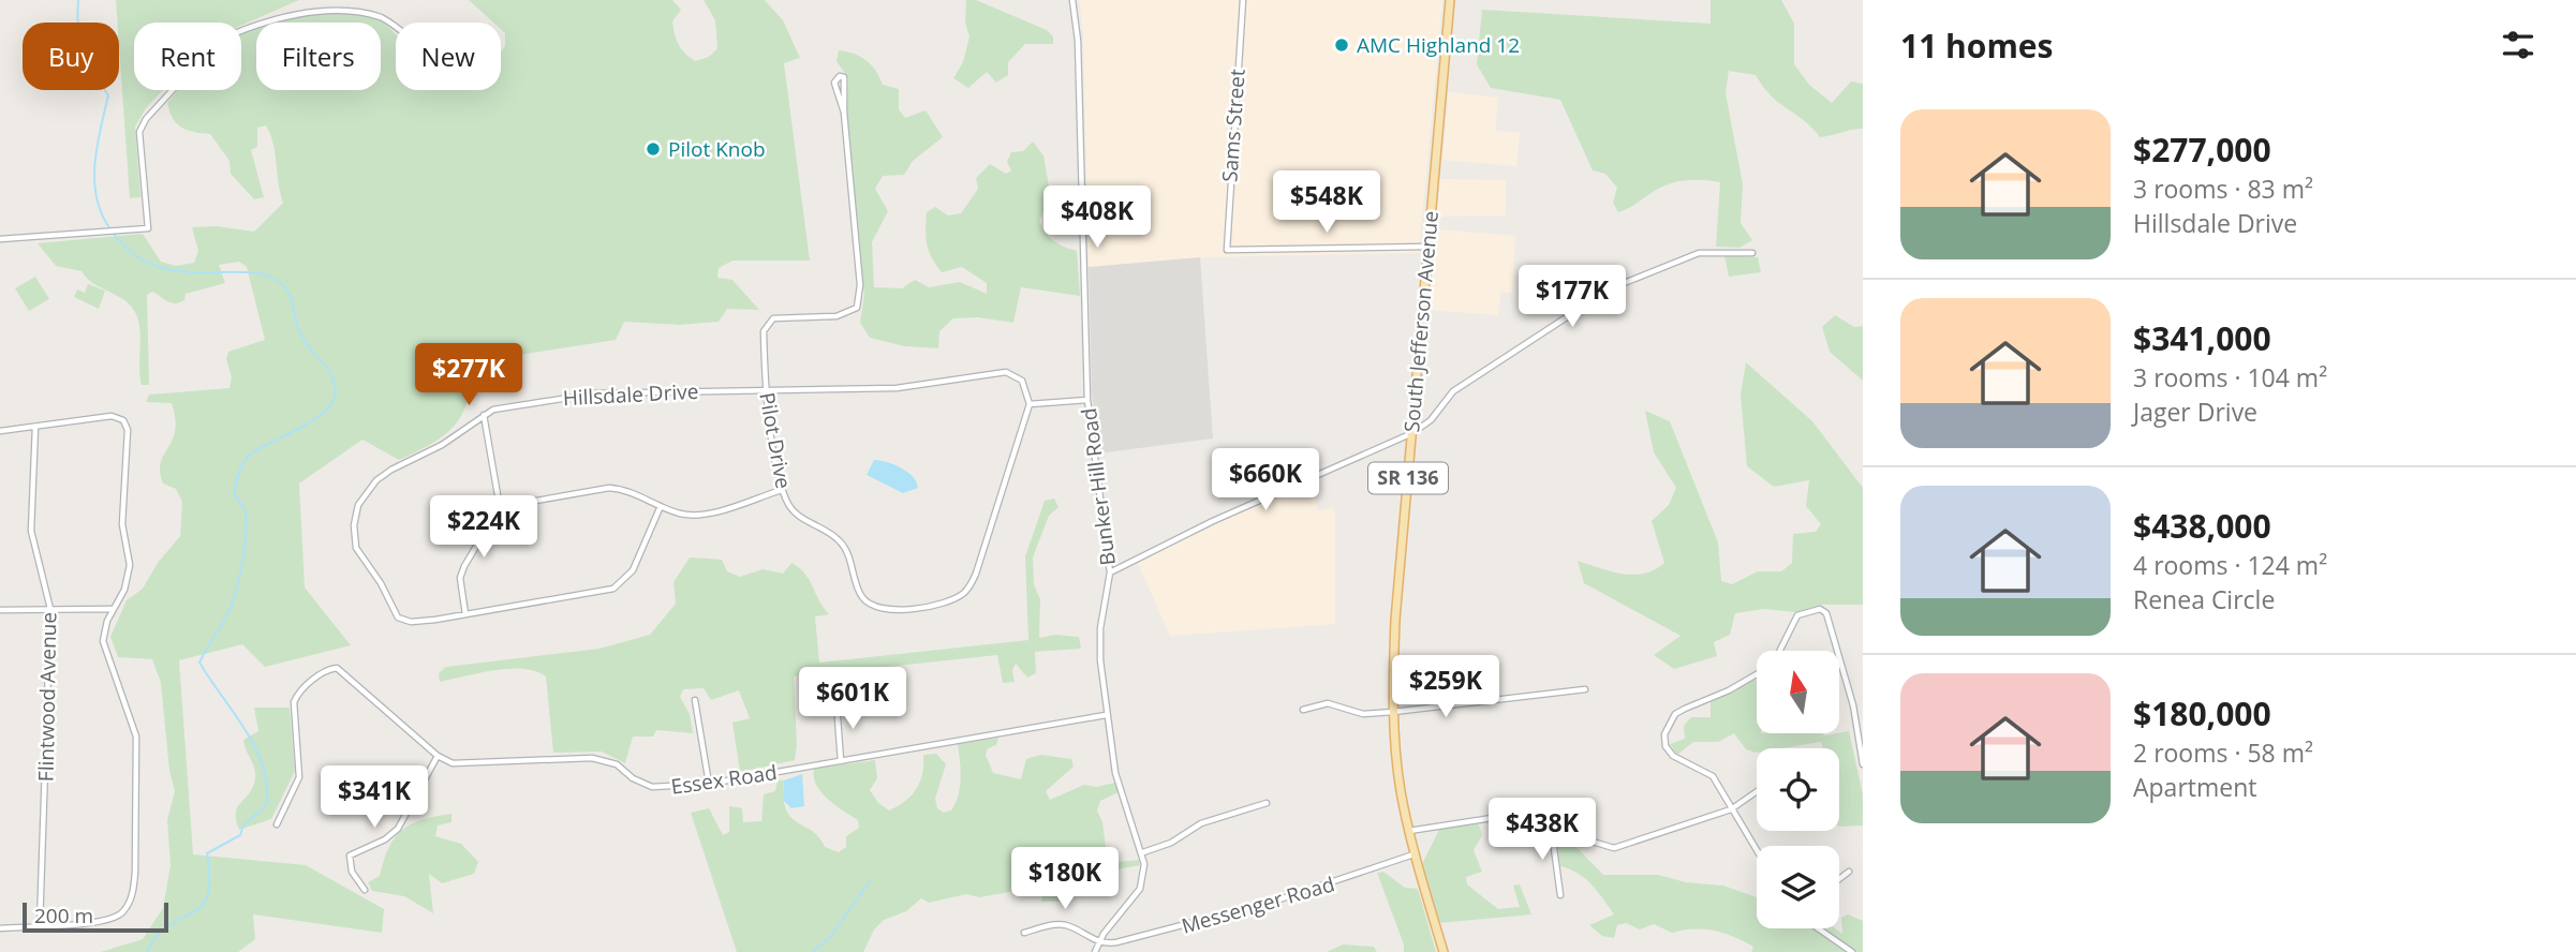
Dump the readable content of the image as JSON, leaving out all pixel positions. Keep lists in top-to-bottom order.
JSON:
{
  "streets": {
    "main road": ["South Jefferson Avenue", "SR 136"],
    "street": [
      "Sams Street",
      "Hillsdale Drive",
      "Pilot Drive",
      "Bunker Hill Road",
      "Flintwood Avenue",
      "Essex Road",
      "Messenger Road"
    ]
  },
  "crossings": [
    ["Sams Street", "South Jefferson Avenue"],
    ["South Jefferson Avenue", "Messenger Road"],
    ["Hillsdale Drive", "Pilot Drive"],
    ["Bunker Hill Road", "Essex Road"],
    ["Bunker Hill Road", "Messenger Road"]
  ],
  "places": ["AMC Highland 12", "Pilot Knob"],
  "scale_bar": "200 m",
  "north": "top",
  "page": {
    "heading": "11 homes",
    "chip": [
      "Buy",
      "Rent",
      "Filters",
      "New"
    ],
    "list": [
      {
        "name": "$277,000",
        "note": "3 rooms · 83 m² · Hillsdale Drive"
      },
      {
        "name": "$341,000",
        "note": "3 rooms · 104 m² · Jager Drive"
      },
      {
        "name": "$438,000",
        "note": "4 rooms · 124 m² · Renea Circle"
      },
      {
        "name": "$180,000",
        "note": "2 rooms · 58 m² · Apartment"
      }
    ],
    "price": [
      "$548K",
      "$408K",
      "$177K",
      "$277K",
      "$660K",
      "$224K",
      "$259K",
      "$601K",
      "$341K",
      "$438K",
      "$180K"
    ],
    "scale": "200 m"
  }
}
